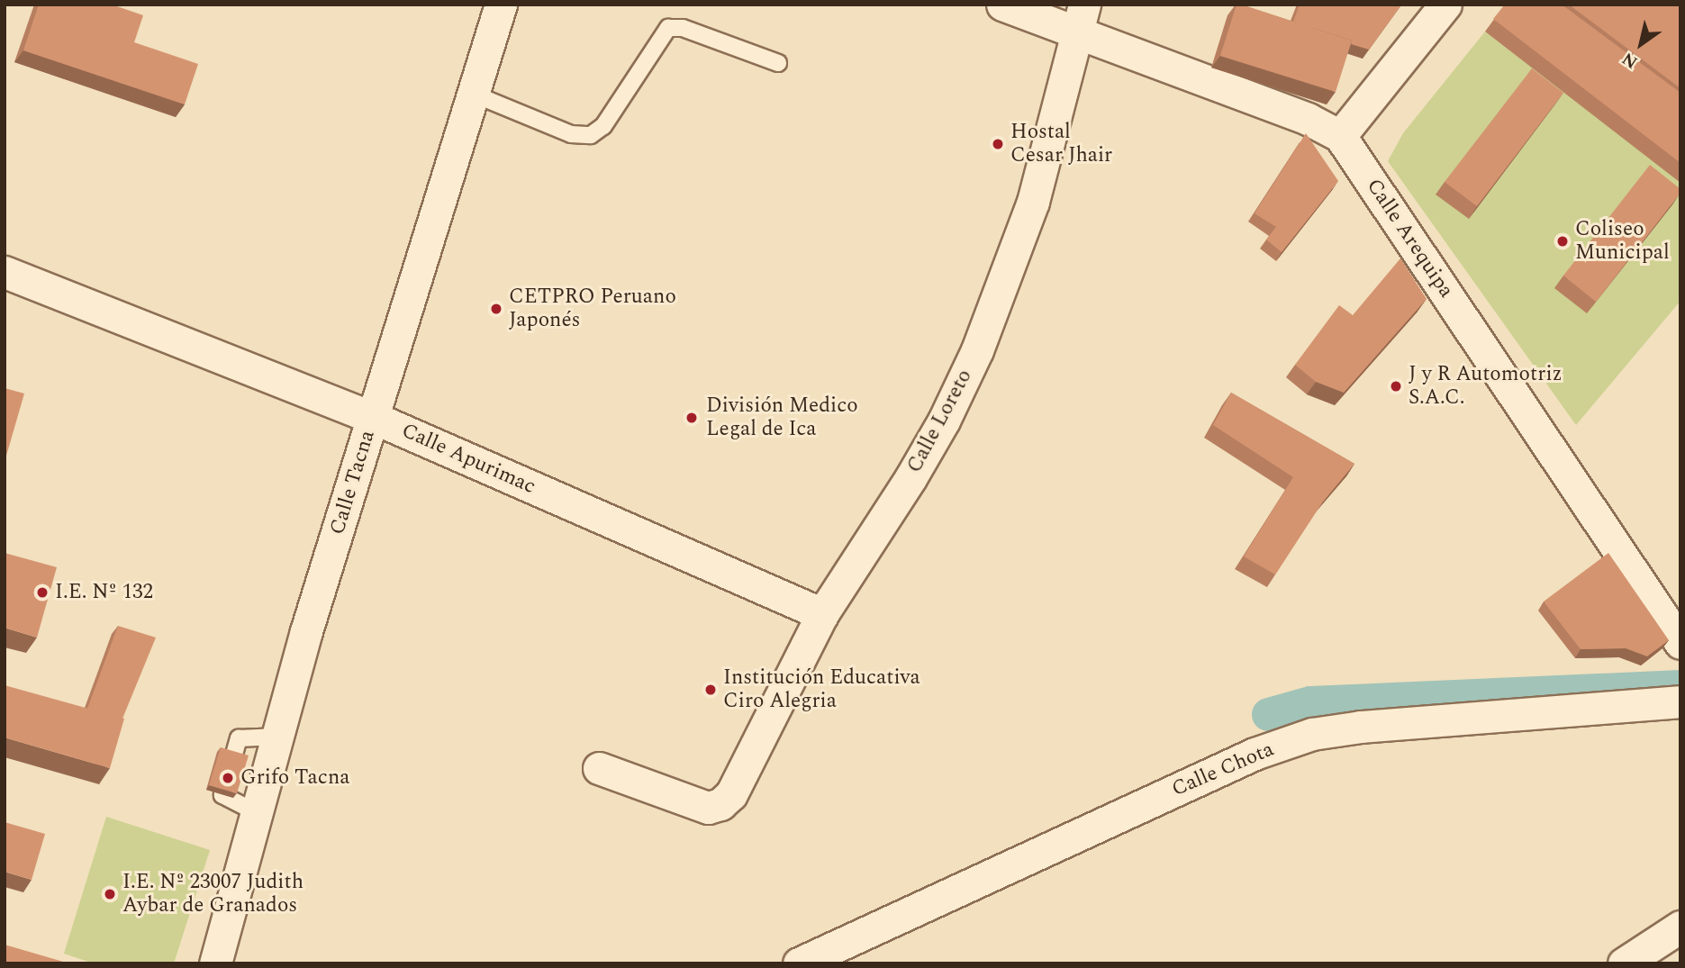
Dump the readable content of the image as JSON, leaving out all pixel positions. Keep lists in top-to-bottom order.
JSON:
{
  "streets": {
    "street": [
      "Calle Arequipa",
      "Calle Loreto",
      "Calle Apurimac",
      "Calle Tacna",
      "Calle Chota"
    ]
  },
  "crossings": [
    ["Calle Arequipa", "Calle Loreto"],
    ["Calle Loreto", "Calle Apurimac"],
    ["Calle Apurimac", "Calle Tacna"]
  ],
  "places": [
    "Hostal Cesar Jhair",
    "Coliseo Municipal",
    "CETPRO Peruano Japonés",
    "J y R Automotriz S.A.C.",
    "División Medico Legal de Ica",
    "I.E. Nº 132",
    "Institución Educativa Ciro Alegria",
    "Grifo Tacna",
    "I.E. Nº 23007 Judith Aybar de Granados"
  ],
  "north": "bottom left"
}
